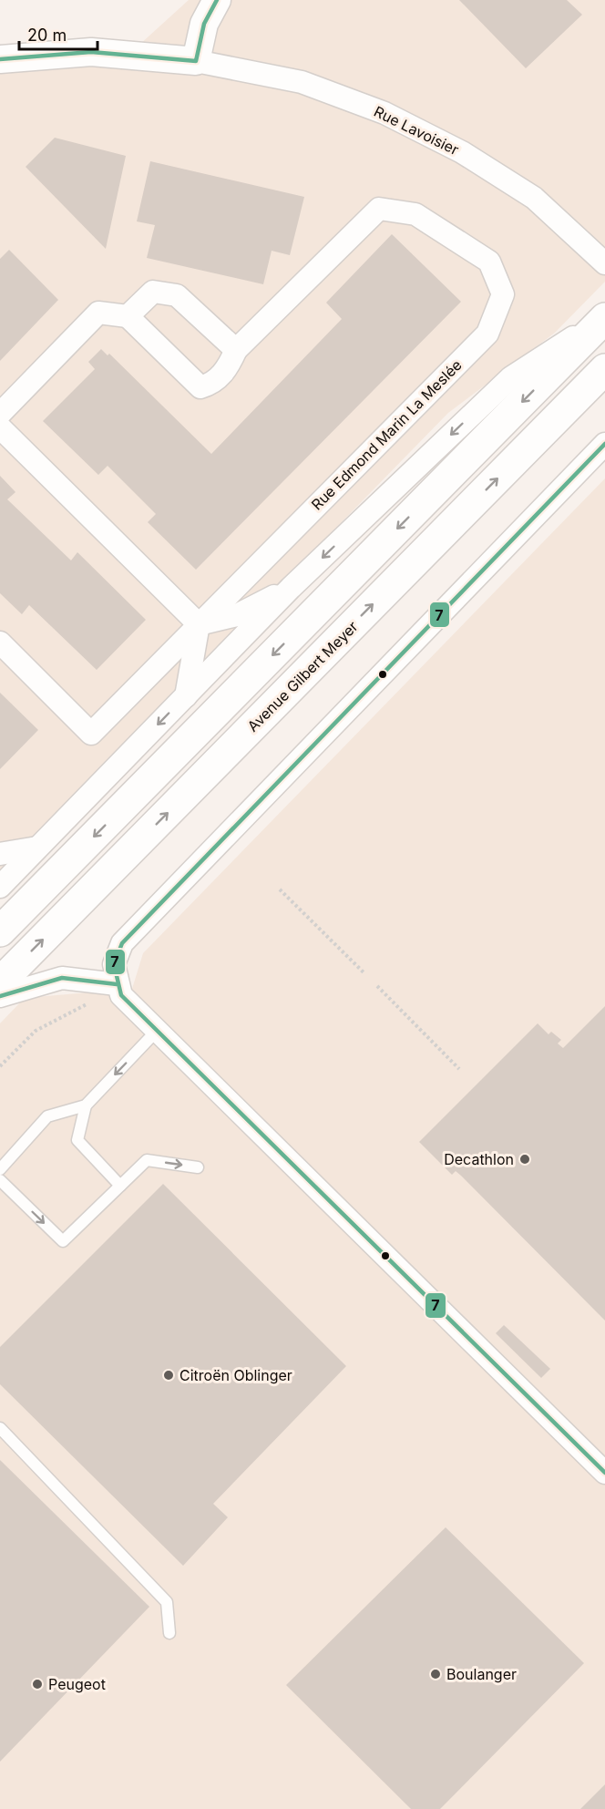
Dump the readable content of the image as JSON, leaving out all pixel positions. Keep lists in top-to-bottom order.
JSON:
{
  "streets": {
    "main road": ["Avenue Gilbert Meyer"],
    "street": ["Rue Lavoisier", "Rue Edmond Marin La Meslée"]
  },
  "places": [
    "Decathlon",
    "Citroën Oblinger",
    "Boulanger",
    "Peugeot"
  ],
  "lines": ["transit line 7"],
  "scale_bar": "20 m"
}
